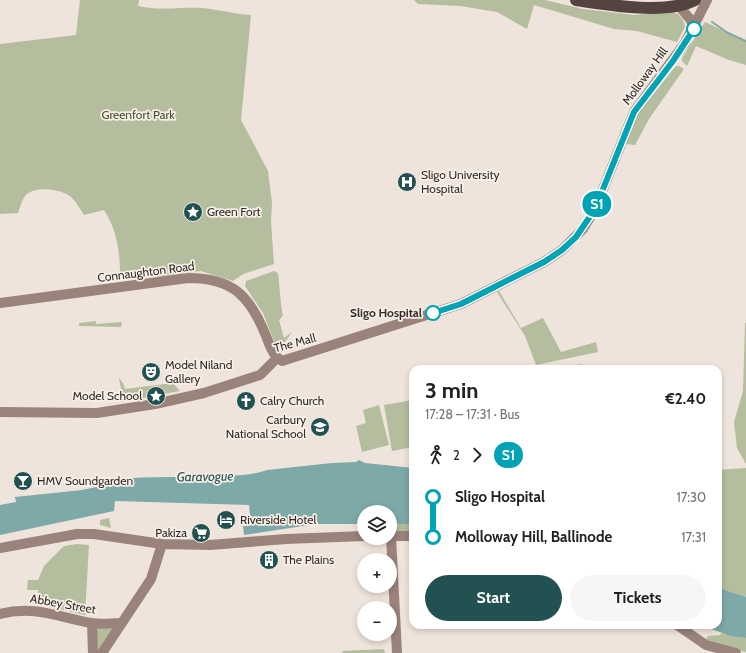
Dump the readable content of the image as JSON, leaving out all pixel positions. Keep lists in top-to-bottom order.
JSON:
{
  "streets": {
    "street": [
      "Molloway Hill",
      "Connaughton Road",
      "The Mall",
      "Abbey Street"
    ]
  },
  "crossings": [
    ["Molloway Hill", "The Mall"],
    ["Connaughton Road", "The Mall"]
  ],
  "water": ["Garavogue"],
  "parks": ["Greenfort Park"],
  "places": {
    "hospital": ["Sligo University Hospital"],
    "place": ["Green Fort", "Model School"],
    "other": ["Sligo Hospital"],
    "theatre": ["Model Niland Gallery"],
    "church": ["Calry Church"],
    "school or university": ["Carbury National School"],
    "bar": ["HMV Soundgarden"],
    "hotel": ["Riverside Hotel"],
    "supermarket": ["Pakiza"],
    "building": ["The Plains"]
  },
  "lines": ["bus line S1"],
  "page": {
    "on_map": "S1",
    "heading": ["3 min", "17:28 – 17:31 · Bus", "€2.40"],
    "legs": ["2", "S1"],
    "list": [
      {
        "name": "Sligo Hospital",
        "value": "17:30"
      },
      {
        "name": "Molloway Hill, Ballinode",
        "value": "17:31"
      }
    ],
    "map_buttons": ["+", "−"],
    "buttons": ["Start", "Tickets"]
  }
}
